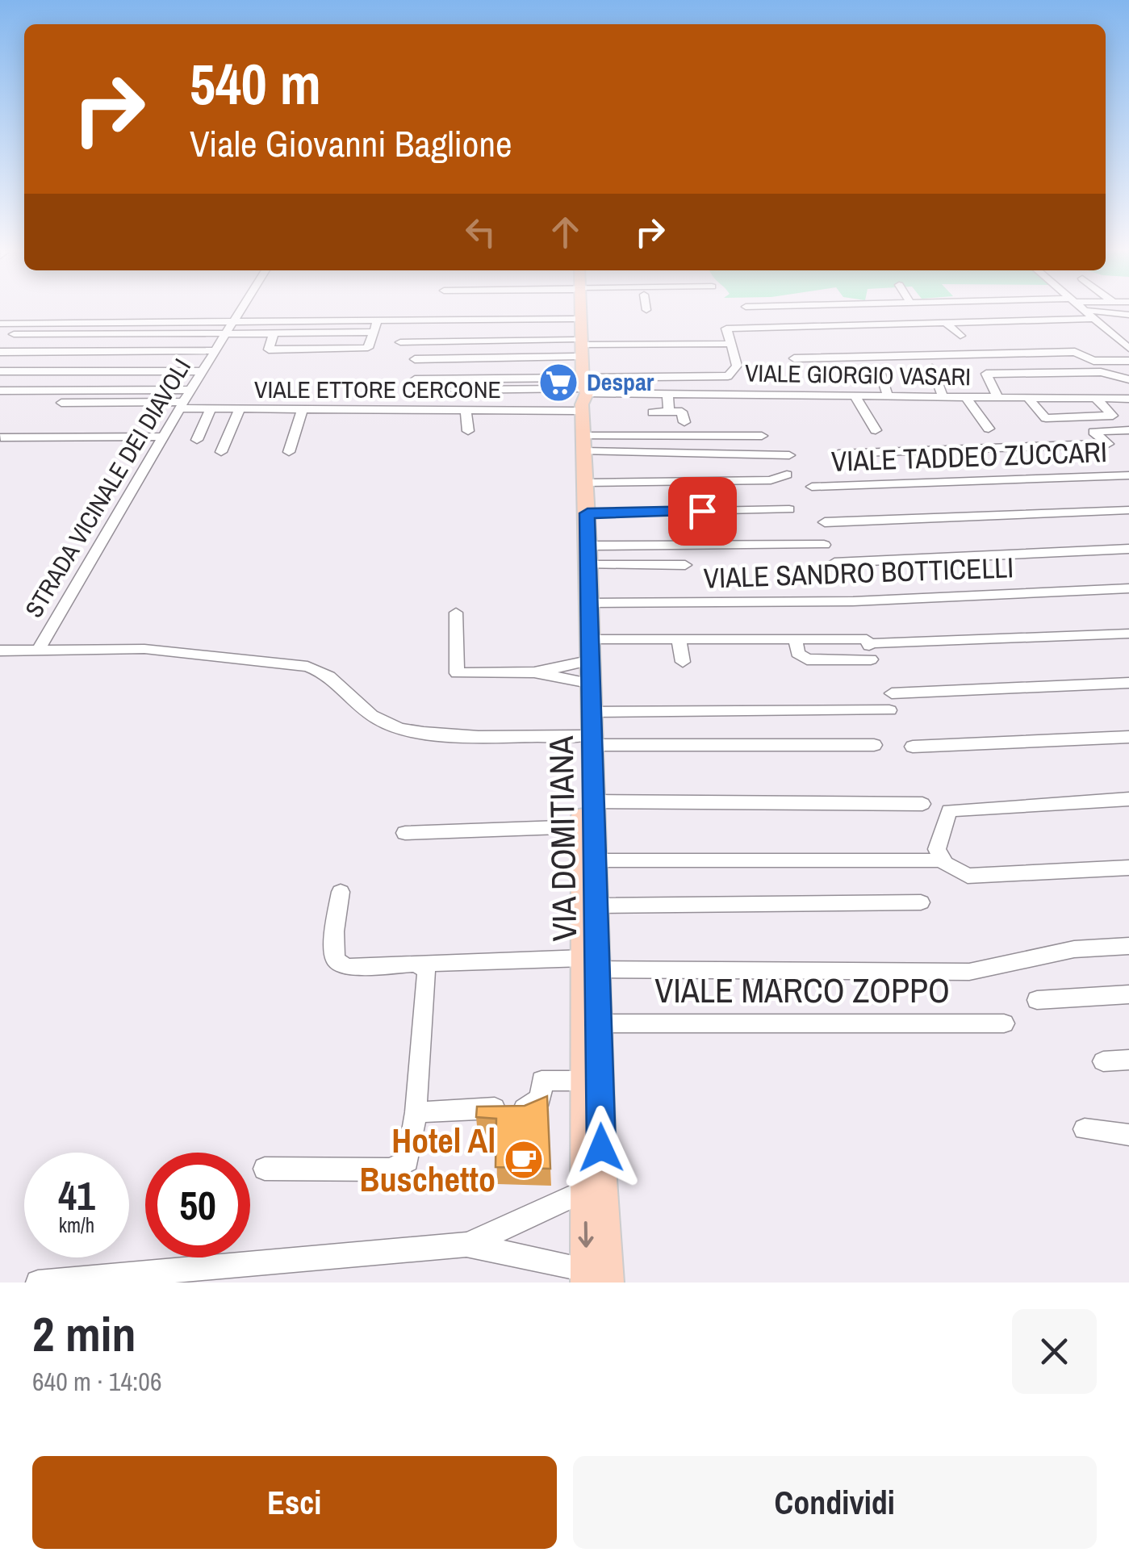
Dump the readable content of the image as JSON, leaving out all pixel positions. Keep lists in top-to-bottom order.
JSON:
{
  "streets": {
    "main road": ["VIA DOMITIANA"],
    "street": [
      "VIALE GIORGIO VASARI",
      "VIALE ETTORE CERCONE",
      "VIALE TADDEO ZUCCARI",
      "STRADA VICINALE DEI DIAVOLI",
      "VIALE SANDRO BOTTICELLI",
      "VIALE MARCO ZOPPO"
    ]
  },
  "crossings": [
    ["VIALE GIORGIO VASARI", "VIALE ETTORE CERCONE"],
    ["VIALE GIORGIO VASARI", "VIA DOMITIANA"],
    ["VIALE ETTORE CERCONE", "STRADA VICINALE DEI DIAVOLI"],
    ["VIALE ETTORE CERCONE", "VIA DOMITIANA"],
    ["VIALE SANDRO BOTTICELLI", "VIA DOMITIANA"],
    ["VIA DOMITIANA", "VIALE MARCO ZOPPO"]
  ],
  "places": {
    "supermarket": ["Despar"],
    "cafe": ["Hotel Al Buschetto"]
  },
  "page": {
    "turn": ["540 m", "Viale Giovanni Baglione"],
    "speed": "41 km/h",
    "limit": "50",
    "heading": ["2 min", "640 m · 14:06"],
    "buttons": ["Esci", "Condividi"]
  }
}
